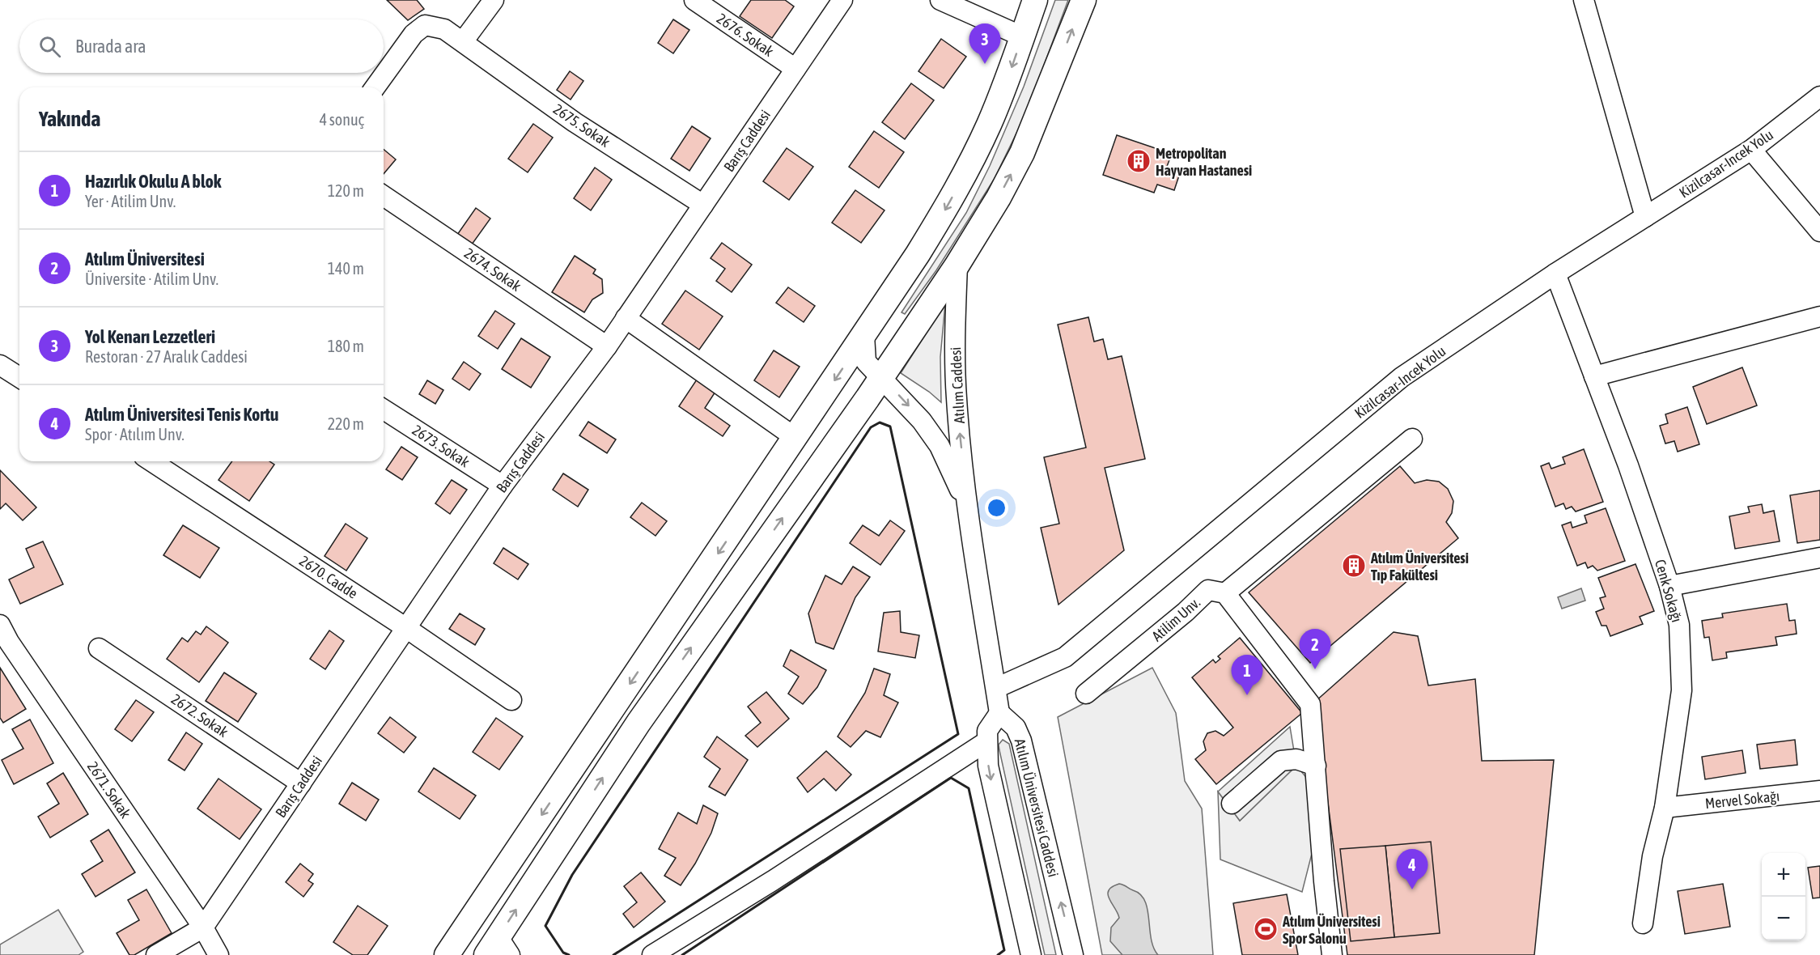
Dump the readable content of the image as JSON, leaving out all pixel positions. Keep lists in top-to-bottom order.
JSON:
{
  "streets": {
    "street": [
      "2676. Sokak",
      "2675. Sokak",
      "Barış Caddesi",
      "Kizilcasar-Incek Yolu",
      "2674. Sokak",
      "Atılım Caddesi",
      "2673. Sokak",
      "2670. Cadde",
      "Cenk Sokağı",
      "Atilim Unv.",
      "2672. Sokak",
      "2671. Sokak",
      "Mervel Sokağı",
      "Atılım Üniversitesi Caddesi"
    ]
  },
  "crossings": [
    ["2676. Sokak", "Barış Caddesi"],
    ["2675. Sokak", "Barış Caddesi"],
    ["Barış Caddesi", "2674. Sokak"],
    ["Barış Caddesi", "2673. Sokak"],
    ["Barış Caddesi", "2670. Cadde"],
    ["Barış Caddesi", "2672. Sokak"],
    ["Barış Caddesi", "2671. Sokak"],
    ["Kizilcasar-Incek Yolu", "Atılım Caddesi"],
    ["Kizilcasar-Incek Yolu", "Cenk Sokağı"],
    ["Atılım Caddesi", "Atılım Üniversitesi Caddesi"],
    ["Cenk Sokağı", "Mervel Sokağı"]
  ],
  "places": {
    "building": ["Metropolitan Hayvan Hastanesi", "Atılım Üniversitesi Tıp Fakültesi"],
    "sports": ["Atılım Üniversitesi Spor Salonu"]
  },
  "page": {
    "search": "Burada ara",
    "pins": [
      "3",
      "2",
      "1",
      "4"
    ],
    "heading": ["Yakında", "4 sonuç"],
    "list": [
      {
        "mark": "1",
        "name": "Hazırlık Okulu A blok",
        "note": "Yer · Atilim Unv.",
        "value": "120 m"
      },
      {
        "mark": "2",
        "name": "Atılım Üniversitesi",
        "note": "Üniversite · Atilim Unv.",
        "value": "140 m"
      },
      {
        "mark": "3",
        "name": "Yol Kenarı Lezzetleri",
        "note": "Restoran · 27 Aralık Caddesi",
        "value": "180 m"
      },
      {
        "mark": "4",
        "name": "Atılım Üniversitesi Tenis Kortu",
        "note": "Spor · Atılım Unv.",
        "value": "220 m"
      }
    ],
    "map_buttons": ["+", "−"]
  }
}
